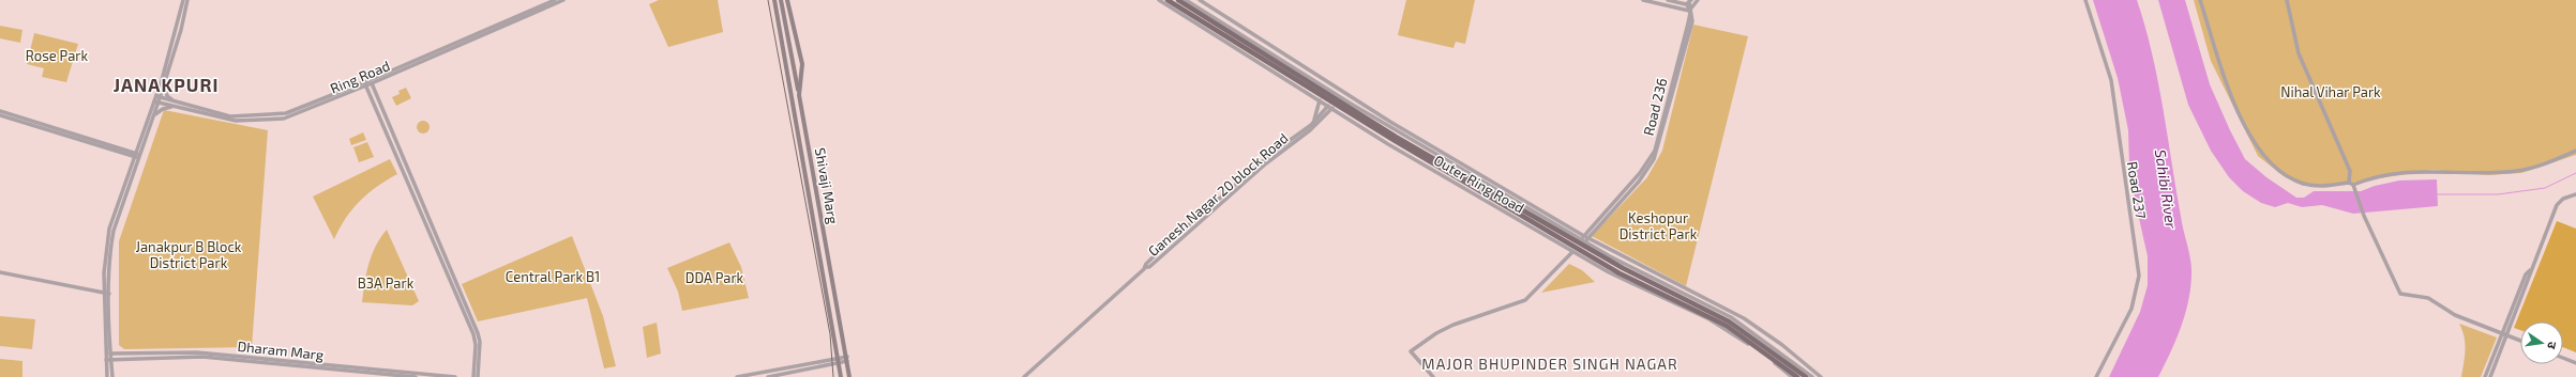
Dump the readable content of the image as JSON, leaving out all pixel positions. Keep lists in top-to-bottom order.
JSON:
{
  "streets": {
    "main road": ["Outer Ring Road", "Shivaji Marg"],
    "street": [
      "Ring Road",
      "Road 236",
      "Road 237",
      "Ganesh Nagar 20 block Road",
      "Dharam Marg"
    ]
  },
  "crossings": [
    ["Road 236", "Outer Ring Road"],
    ["Outer Ring Road", "Ganesh Nagar 20 block Road"]
  ],
  "districts": ["JANAKPURI", "MAJOR BHUPINDER SINGH NAGAR"],
  "water": ["Sahibi River"],
  "parks": [
    "Rose Park",
    "Nihal Vihar Park",
    "Keshopur District Park",
    "Janakpur B Block District Park",
    "Central Park B1",
    "DDA Park",
    "B3A Park"
  ],
  "north": "right"
}
